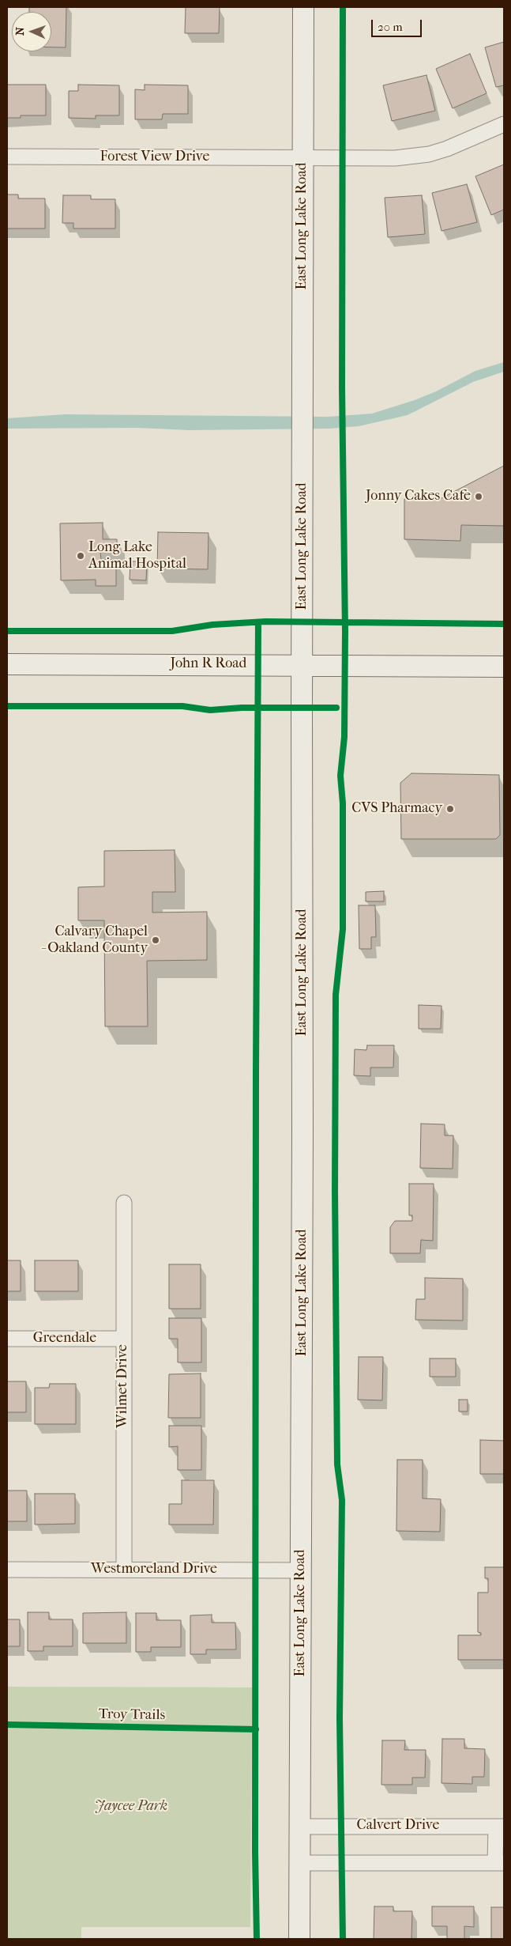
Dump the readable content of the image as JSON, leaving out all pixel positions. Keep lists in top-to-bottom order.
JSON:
{
  "streets": {
    "main road": ["East Long Lake Road", "John R Road"],
    "street": [
      "Forest View Drive",
      "Greendale",
      "Wilmet Drive",
      "Westmoreland Drive",
      "Calvert Drive"
    ],
    "cycle path": ["Troy Trails"]
  },
  "crossings": [
    ["Forest View Drive", "East Long Lake Road"],
    ["East Long Lake Road", "John R Road"],
    ["East Long Lake Road", "Westmoreland Drive"],
    ["East Long Lake Road", "Calvert Drive"],
    ["Greendale", "Wilmet Drive"],
    ["Wilmet Drive", "Westmoreland Drive"]
  ],
  "parks": ["Jaycee Park"],
  "places": [
    "Jonny Cakes Cafe",
    "Long Lake Animal Hospital",
    "CVS Pharmacy",
    "Calvary Chapel - Oakland County"
  ],
  "scale_bar": "20 m",
  "north": "left"
}
